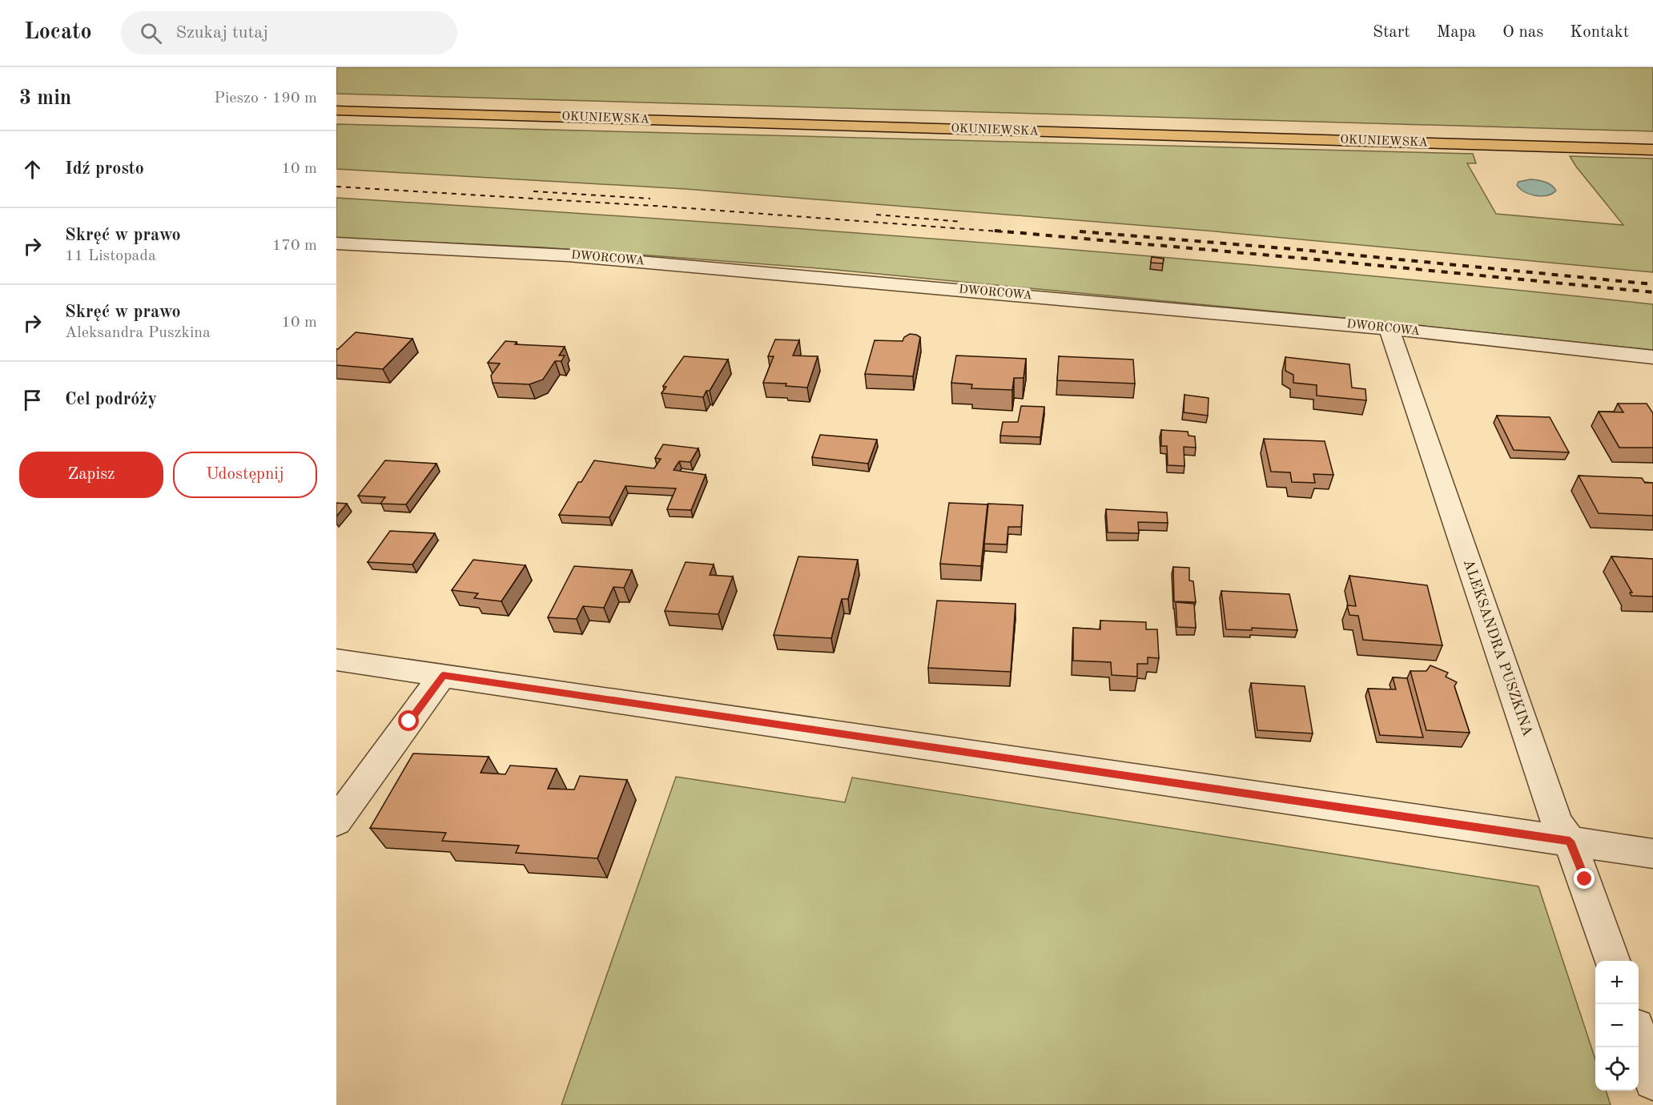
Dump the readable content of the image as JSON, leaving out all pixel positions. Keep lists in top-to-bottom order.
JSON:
{
  "streets": {
    "main road": ["OKUNIEWSKA"],
    "street": ["DWORCOWA", "ALEKSANDRA PUSZKINA"]
  },
  "crossings": [
    ["DWORCOWA", "ALEKSANDRA PUSZKINA"]
  ],
  "page": {
    "header": "Locato",
    "search": "Szukaj tutaj",
    "nav": [
      "Start",
      "Mapa",
      "O nas",
      "Kontakt"
    ],
    "heading": ["3 min", "Pieszo · 190 m"],
    "list": [
      ["Idź prosto", "10 m"],
      ["Skręć w prawo", "11 Listopada", "170 m"],
      ["Skręć w prawo", "Aleksandra Puszkina", "10 m"],
      "Cel podróży"
    ],
    "buttons": ["Zapisz", "Udostępnij"],
    "map_buttons": ["+", "−"]
  }
}
